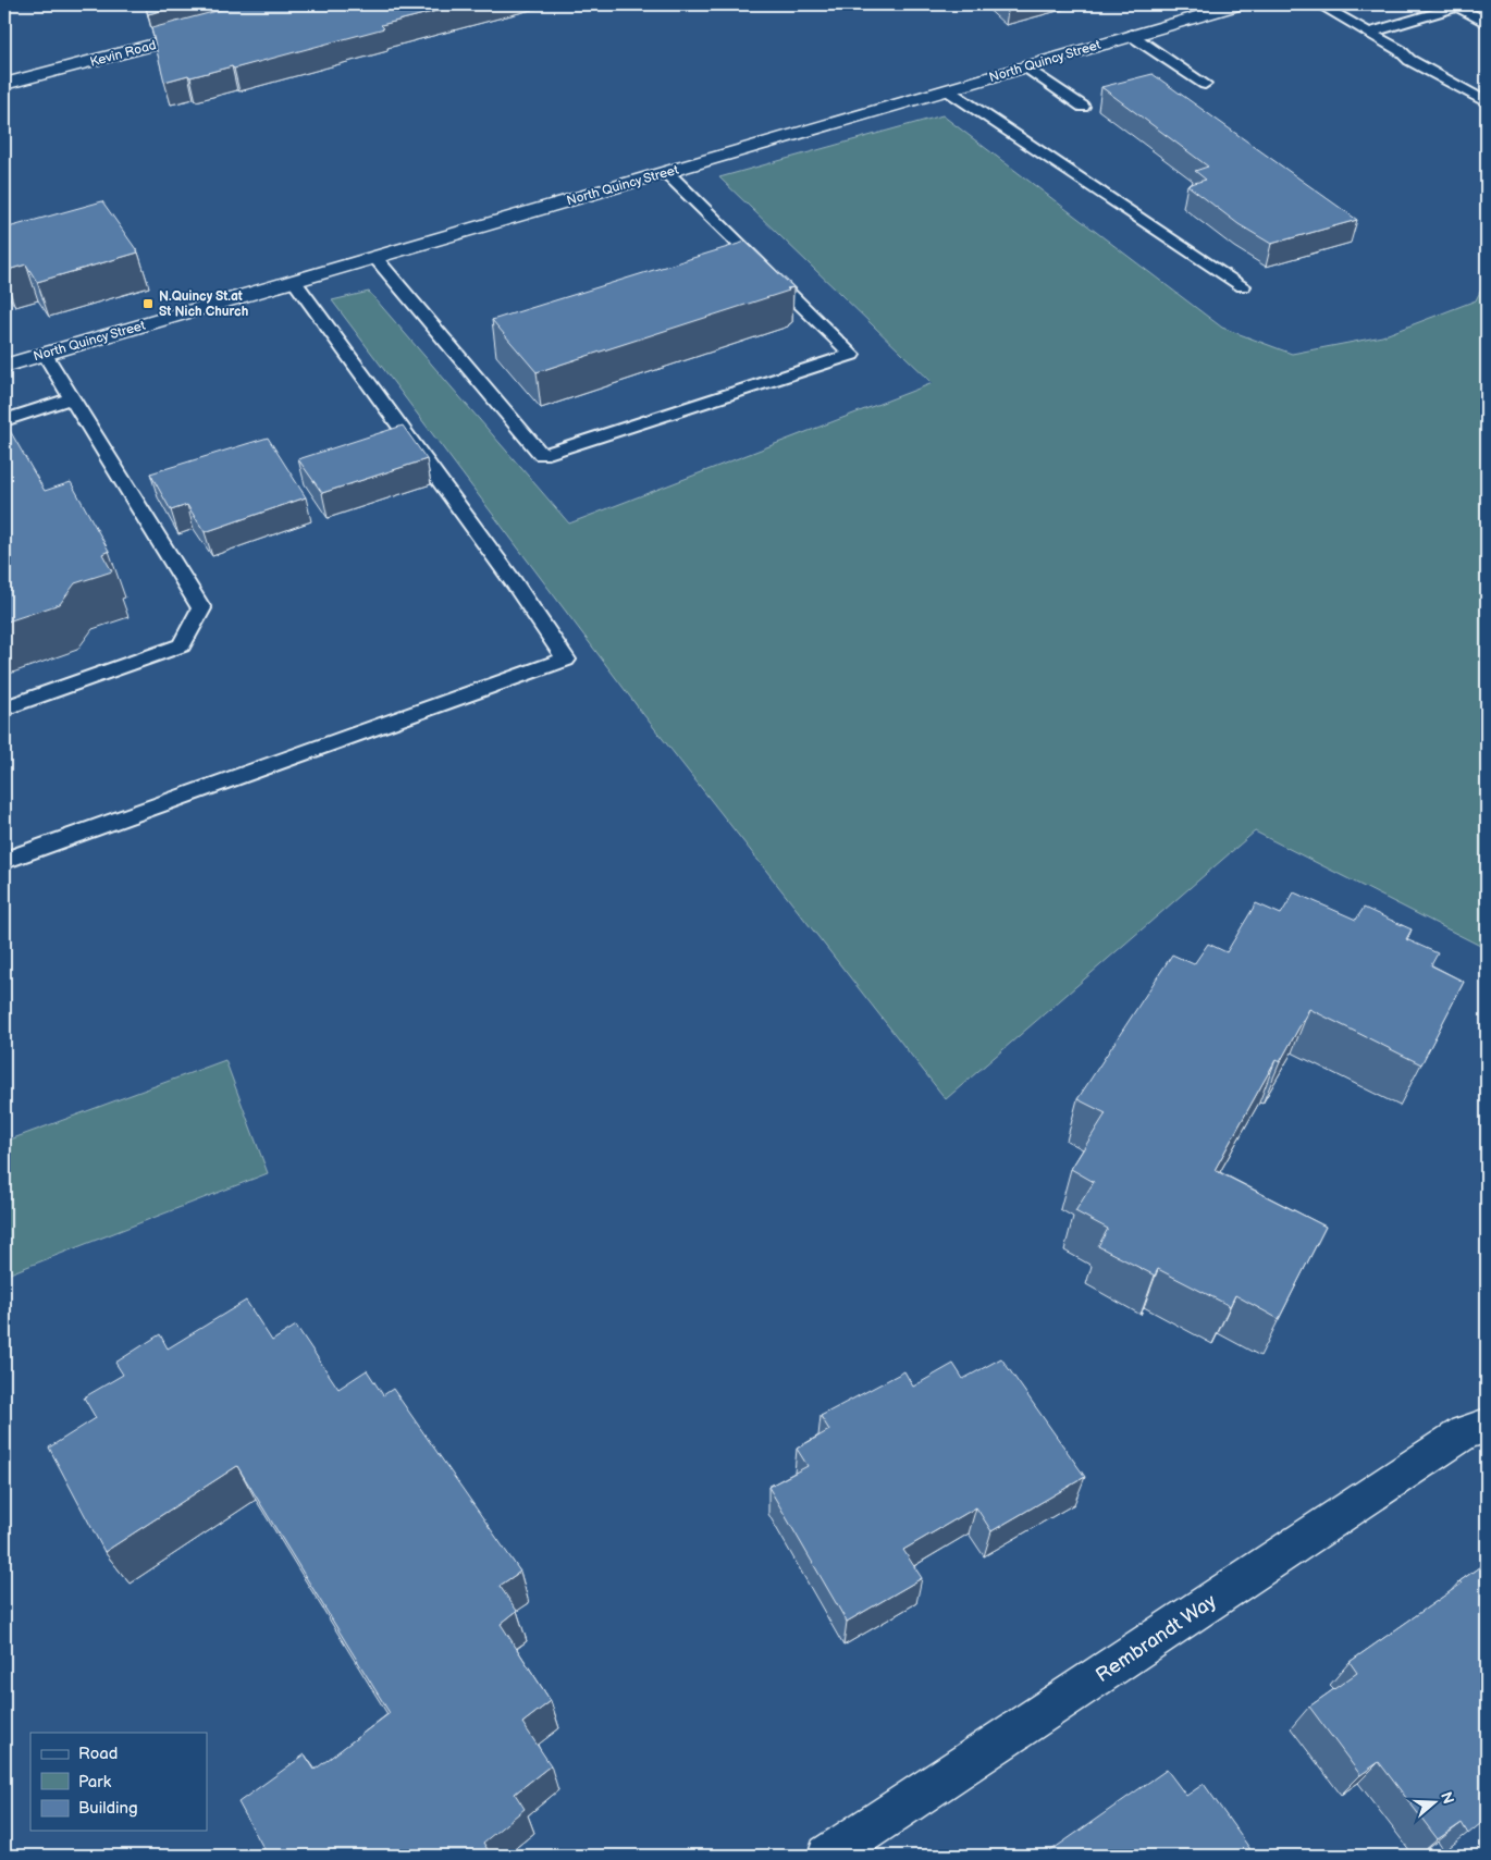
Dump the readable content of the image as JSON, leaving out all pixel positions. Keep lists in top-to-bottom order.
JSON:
{
  "streets": {
    "main road": ["Kevin Road", "North Quincy Street", "Rembrandt Way"]
  },
  "places": {
    "transit": ["N.Quincy St.at St Nich Church"]
  },
  "legend": ["Road", "Park", "Building"],
  "north": "right"
}
